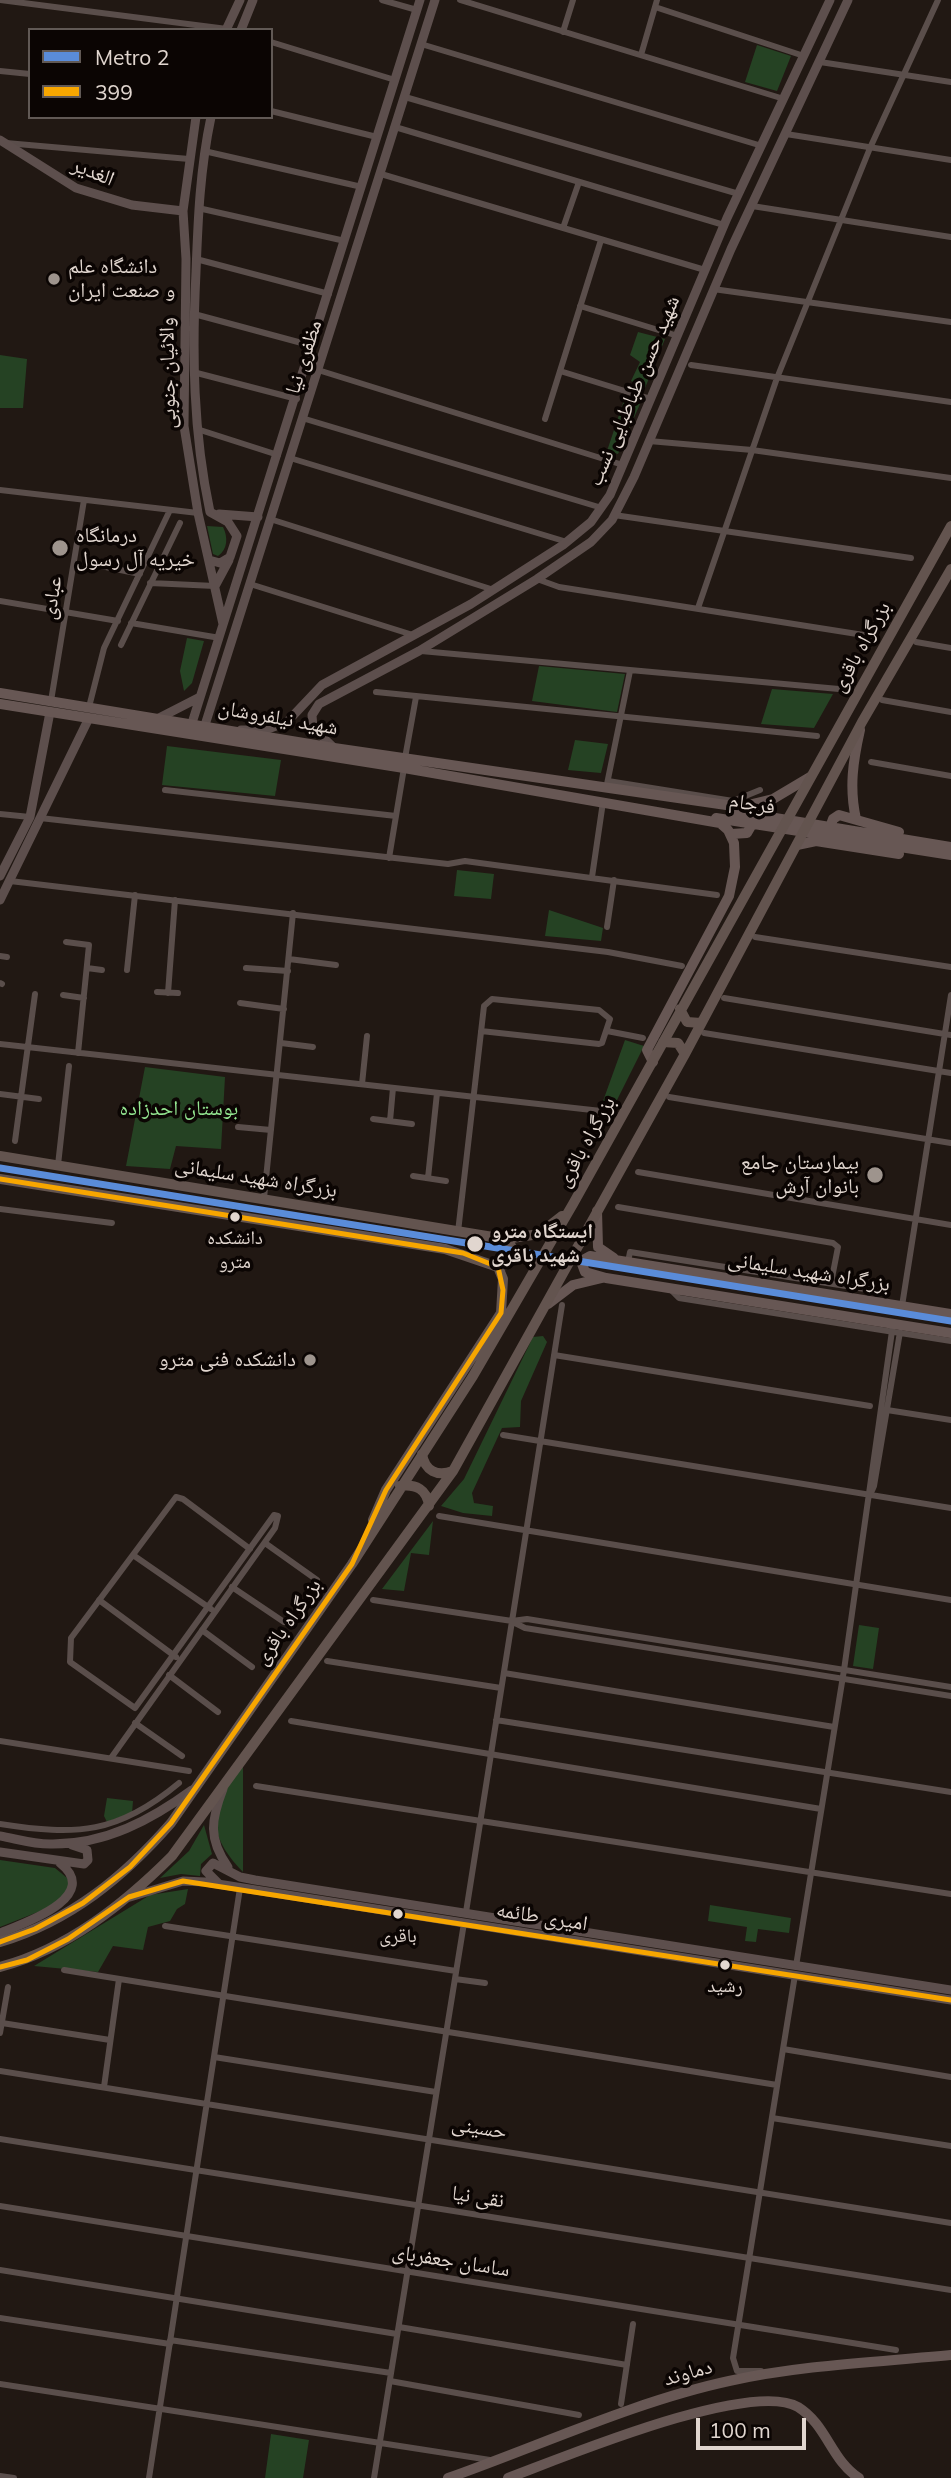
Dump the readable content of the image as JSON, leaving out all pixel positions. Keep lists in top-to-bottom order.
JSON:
{
  "streets": {
    "highway": ["بزرگراه باقری", "بزرگراه شهید سلیمانی"],
    "main road": [
      "الغدیر",
      "مظفری نیا",
      "والائیان جنوبی",
      "شهید حسن طباطبایی نسب",
      "عبادی",
      "شهید نیلفروشان",
      "فرجام",
      "امیری طائمه",
      "دماوند"
    ],
    "street": ["حسینی", "نقی نیا", "ساسان جعفربای"]
  },
  "crossings": [
    ["الغدیر", "والائیان جنوبی"],
    ["مظفری نیا", "والائیان جنوبی"],
    ["مظفری نیا", "شهید نیلفروشان"],
    ["شهید حسن طباطبایی نسب", "شهید نیلفروشان"],
    ["عبادی", "شهید نیلفروشان"],
    ["بزرگراه باقری", "بزرگراه شهید سلیمانی"],
    ["بزرگراه باقری", "امیری طائمه"],
    ["شهید نیلفروشان", "فرجام"]
  ],
  "parks": ["بوستان احدزاده"],
  "places": [
    "دانشگاه علم و صنعت ایران",
    "درمانگاه خیریه آل رسول",
    "بیمارستان جامع بانوان آرش",
    "دانشکده مترو",
    "ایستگاه مترو شهید باقری",
    "دانشکده فنی مترو",
    "باقری",
    "رشید"
  ],
  "lines": ["metro line 2", "transit line 399"],
  "legend": ["Metro 2", "399"],
  "scale_bar": "100 m"
}
